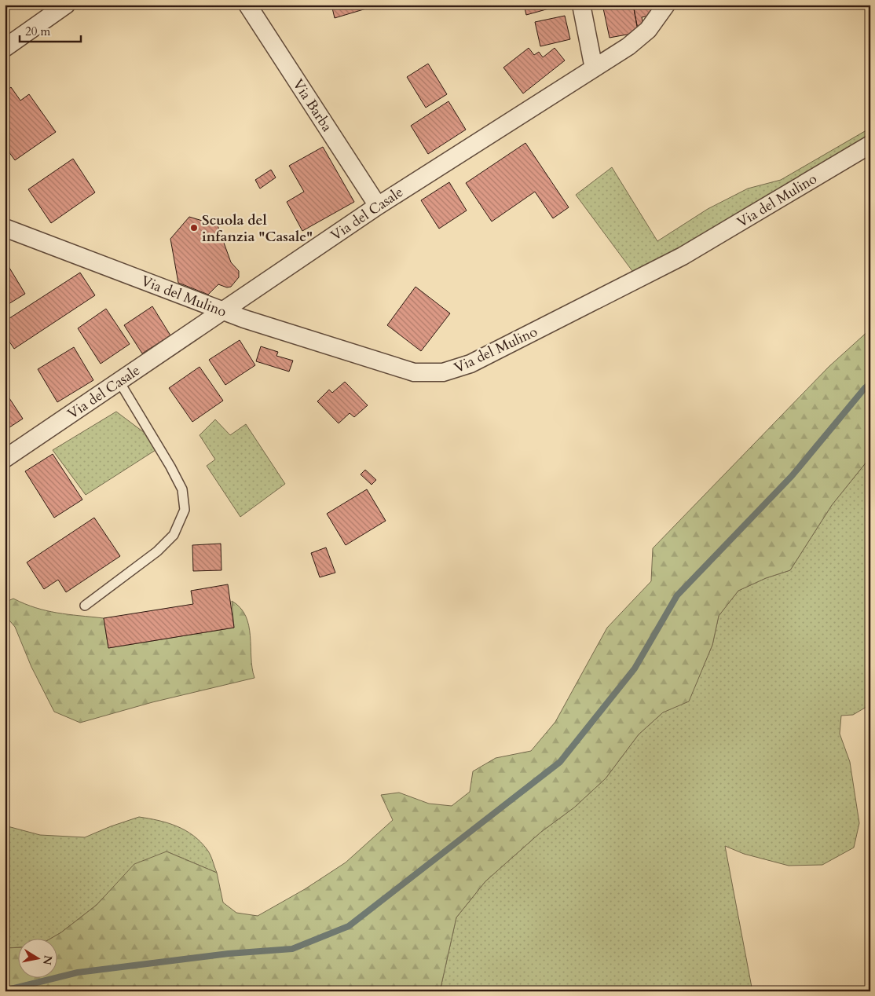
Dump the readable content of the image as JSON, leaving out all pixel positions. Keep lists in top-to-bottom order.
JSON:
{
  "streets": {
    "street": ["Via Barba", "Via del Mulino", "Via del Casale"]
  },
  "crossings": [
    ["Via Barba", "Via del Casale"],
    ["Via del Mulino", "Via del Casale"]
  ],
  "places": ["Scuola del infanzia \"Casale\""],
  "scale_bar": "20 m",
  "north": "right"
}
